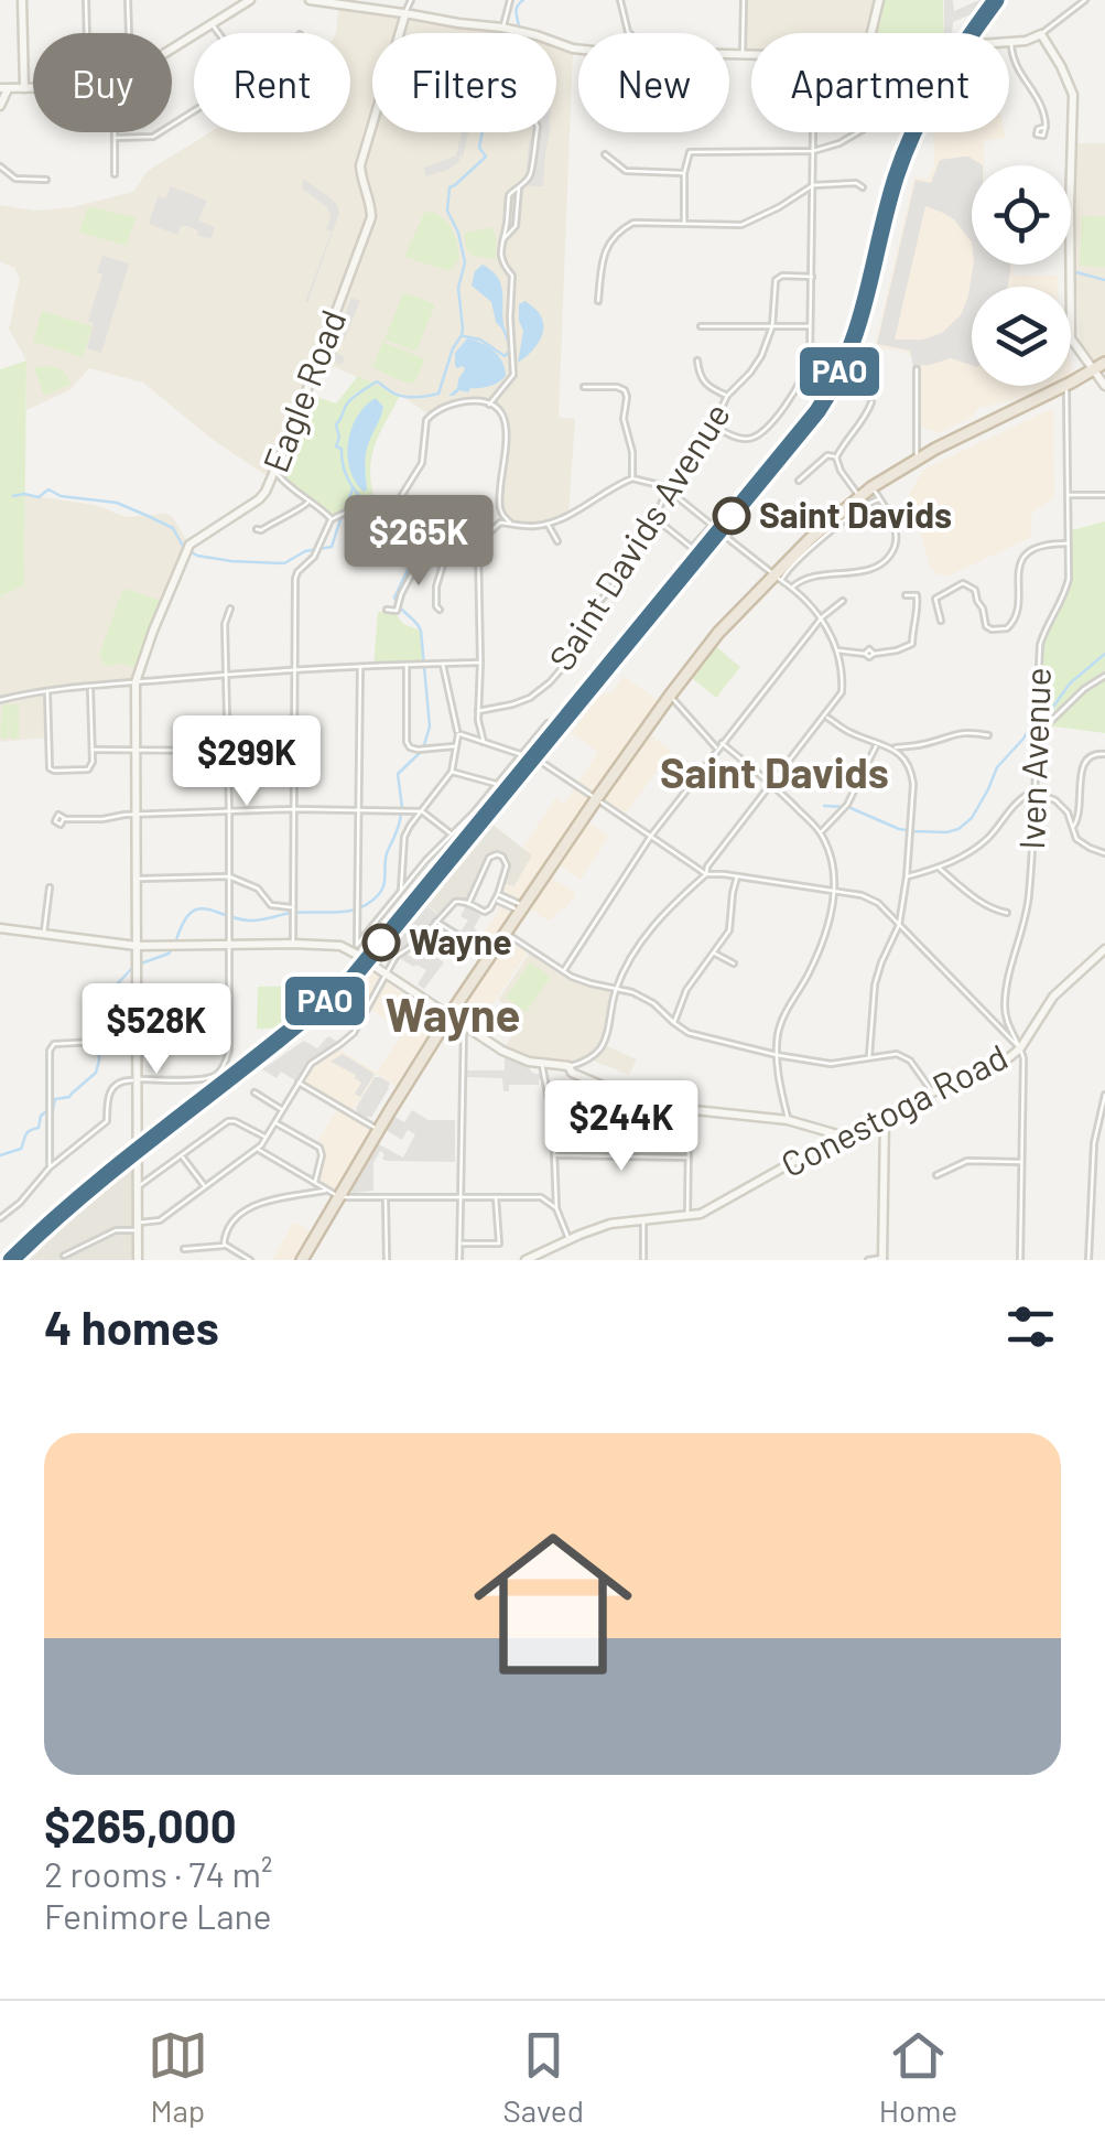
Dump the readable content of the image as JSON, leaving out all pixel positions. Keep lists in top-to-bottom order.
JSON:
{
  "streets": {
    "street": [
      "Eagle Road",
      "Saint Davids Avenue",
      "Iven Avenue",
      "Conestoga Road"
    ]
  },
  "crossings": [
    ["Iven Avenue", "Conestoga Road"]
  ],
  "districts": ["Saint Davids", "Wayne"],
  "places": ["Saint Davids", "Wayne"],
  "lines": ["transit line PAO"],
  "page": {
    "chip": [
      "Buy",
      "Rent",
      "Filters",
      "New",
      "Apartment"
    ],
    "price": [
      "$265K",
      "$299K",
      "$528K",
      "$244K"
    ],
    "heading": "4 homes",
    "list": [
      {
        "name": "$265,000",
        "note": "2 rooms · 74 m² · Fenimore Lane"
      }
    ],
    "tabs": ["Map", "Saved", "Home"]
  }
}
